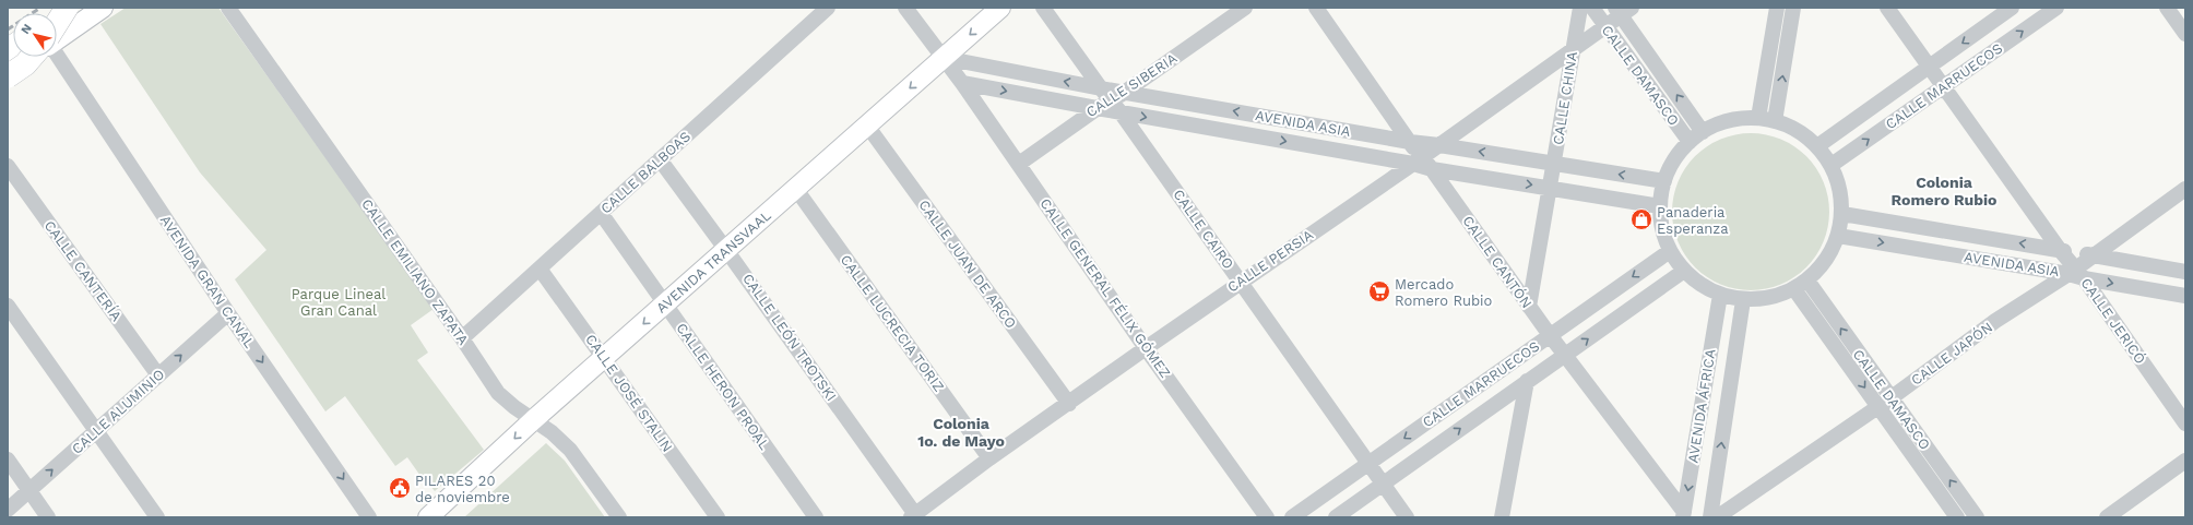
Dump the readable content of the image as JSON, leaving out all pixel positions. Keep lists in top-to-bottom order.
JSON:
{
  "streets": {
    "main road": ["AVENIDA TRANSVAAL"],
    "street": [
      "CALLE DAMASCO",
      "CALLE SIBERIA",
      "CALLE MARRUECOS",
      "CALLE CHINA",
      "AVENIDA ASIA",
      "CALLE BALBOAS",
      "CALLE CAIRO",
      "CALLE PERSIA",
      "CALLE CANTÓN",
      "CALLE JUAN DE ARCO",
      "CALLE CANTERÍA",
      "CALLE EMILIANO ZAPATA",
      "AVENIDA GRAN CANAL",
      "CALLE GENERAL FÉLIX GÓMEZ",
      "CALLE JERICÓ",
      "CALLE LUCRECIA TORIZ",
      "CALLE LEÓN TROTSKI",
      "CALLE JAPÓN",
      "CALLE HERON PROAL",
      "CALLE JOSÉ STALIN",
      "AVENIDA ÁFRICA",
      "CALLE ALUMINIO"
    ]
  },
  "crossings": [
    ["CALLE DAMASCO", "CALLE PERSIA"],
    ["CALLE DAMASCO", "CALLE JAPÓN"],
    ["CALLE SIBERIA", "AVENIDA ASIA"],
    ["CALLE SIBERIA", "CALLE CAIRO"],
    ["CALLE SIBERIA", "CALLE GENERAL FÉLIX GÓMEZ"],
    ["CALLE MARRUECOS", "CALLE CAIRO"],
    ["CALLE MARRUECOS", "CALLE CANTÓN"],
    ["CALLE MARRUECOS", "CALLE JERICÓ"],
    ["CALLE CHINA", "AVENIDA ASIA"],
    ["CALLE CHINA", "CALLE PERSIA"],
    ["CALLE CHINA", "CALLE CANTÓN"],
    ["AVENIDA ASIA", "CALLE CAIRO"],
    ["AVENIDA ASIA", "AVENIDA TRANSVAAL"],
    ["AVENIDA ASIA", "CALLE PERSIA"],
    ["AVENIDA ASIA", "CALLE CANTÓN"],
    ["AVENIDA ASIA", "CALLE GENERAL FÉLIX GÓMEZ"],
    ["AVENIDA ASIA", "CALLE JERICÓ"],
    ["AVENIDA ASIA", "CALLE JAPÓN"],
    ["CALLE BALBOAS", "CALLE EMILIANO ZAPATA"],
    ["CALLE BALBOAS", "CALLE LEÓN TROTSKI"],
    ["CALLE BALBOAS", "CALLE HERON PROAL"],
    ["CALLE BALBOAS", "CALLE JOSÉ STALIN"],
    ["CALLE CAIRO", "CALLE PERSIA"],
    ["AVENIDA TRANSVAAL", "CALLE JUAN DE ARCO"],
    ["AVENIDA TRANSVAAL", "CALLE EMILIANO ZAPATA"],
    ["AVENIDA TRANSVAAL", "CALLE GENERAL FÉLIX GÓMEZ"],
    ["AVENIDA TRANSVAAL", "CALLE LUCRECIA TORIZ"],
    ["AVENIDA TRANSVAAL", "CALLE LEÓN TROTSKI"],
    ["AVENIDA TRANSVAAL", "CALLE HERON PROAL"],
    ["AVENIDA TRANSVAAL", "CALLE JOSÉ STALIN"],
    ["CALLE PERSIA", "CALLE CANTÓN"],
    ["CALLE PERSIA", "CALLE JUAN DE ARCO"],
    ["CALLE PERSIA", "CALLE GENERAL FÉLIX GÓMEZ"],
    ["CALLE PERSIA", "CALLE LUCRECIA TORIZ"],
    ["CALLE PERSIA", "CALLE LEÓN TROTSKI"],
    ["CALLE CANTÓN", "AVENIDA ÁFRICA"],
    ["CALLE CANTERÍA", "CALLE ALUMINIO"],
    ["AVENIDA GRAN CANAL", "CALLE ALUMINIO"],
    ["CALLE JERICÓ", "CALLE JAPÓN"]
  ],
  "one_way": ["AVENIDA TRANSVAAL", "AVENIDA GRAN CANAL", "CALLE ALUMINIO"],
  "districts": ["Colonia Romero Rubio", "Colonia 1o. de Mayo"],
  "parks": ["Parque Lineal Gran Canal"],
  "places": {
    "shop": ["Panaderia Esperanza"],
    "supermarket": ["Mercado Romero Rubio"],
    "public building": ["PILARES 20 de noviembre"]
  },
  "north": "top left"
}
